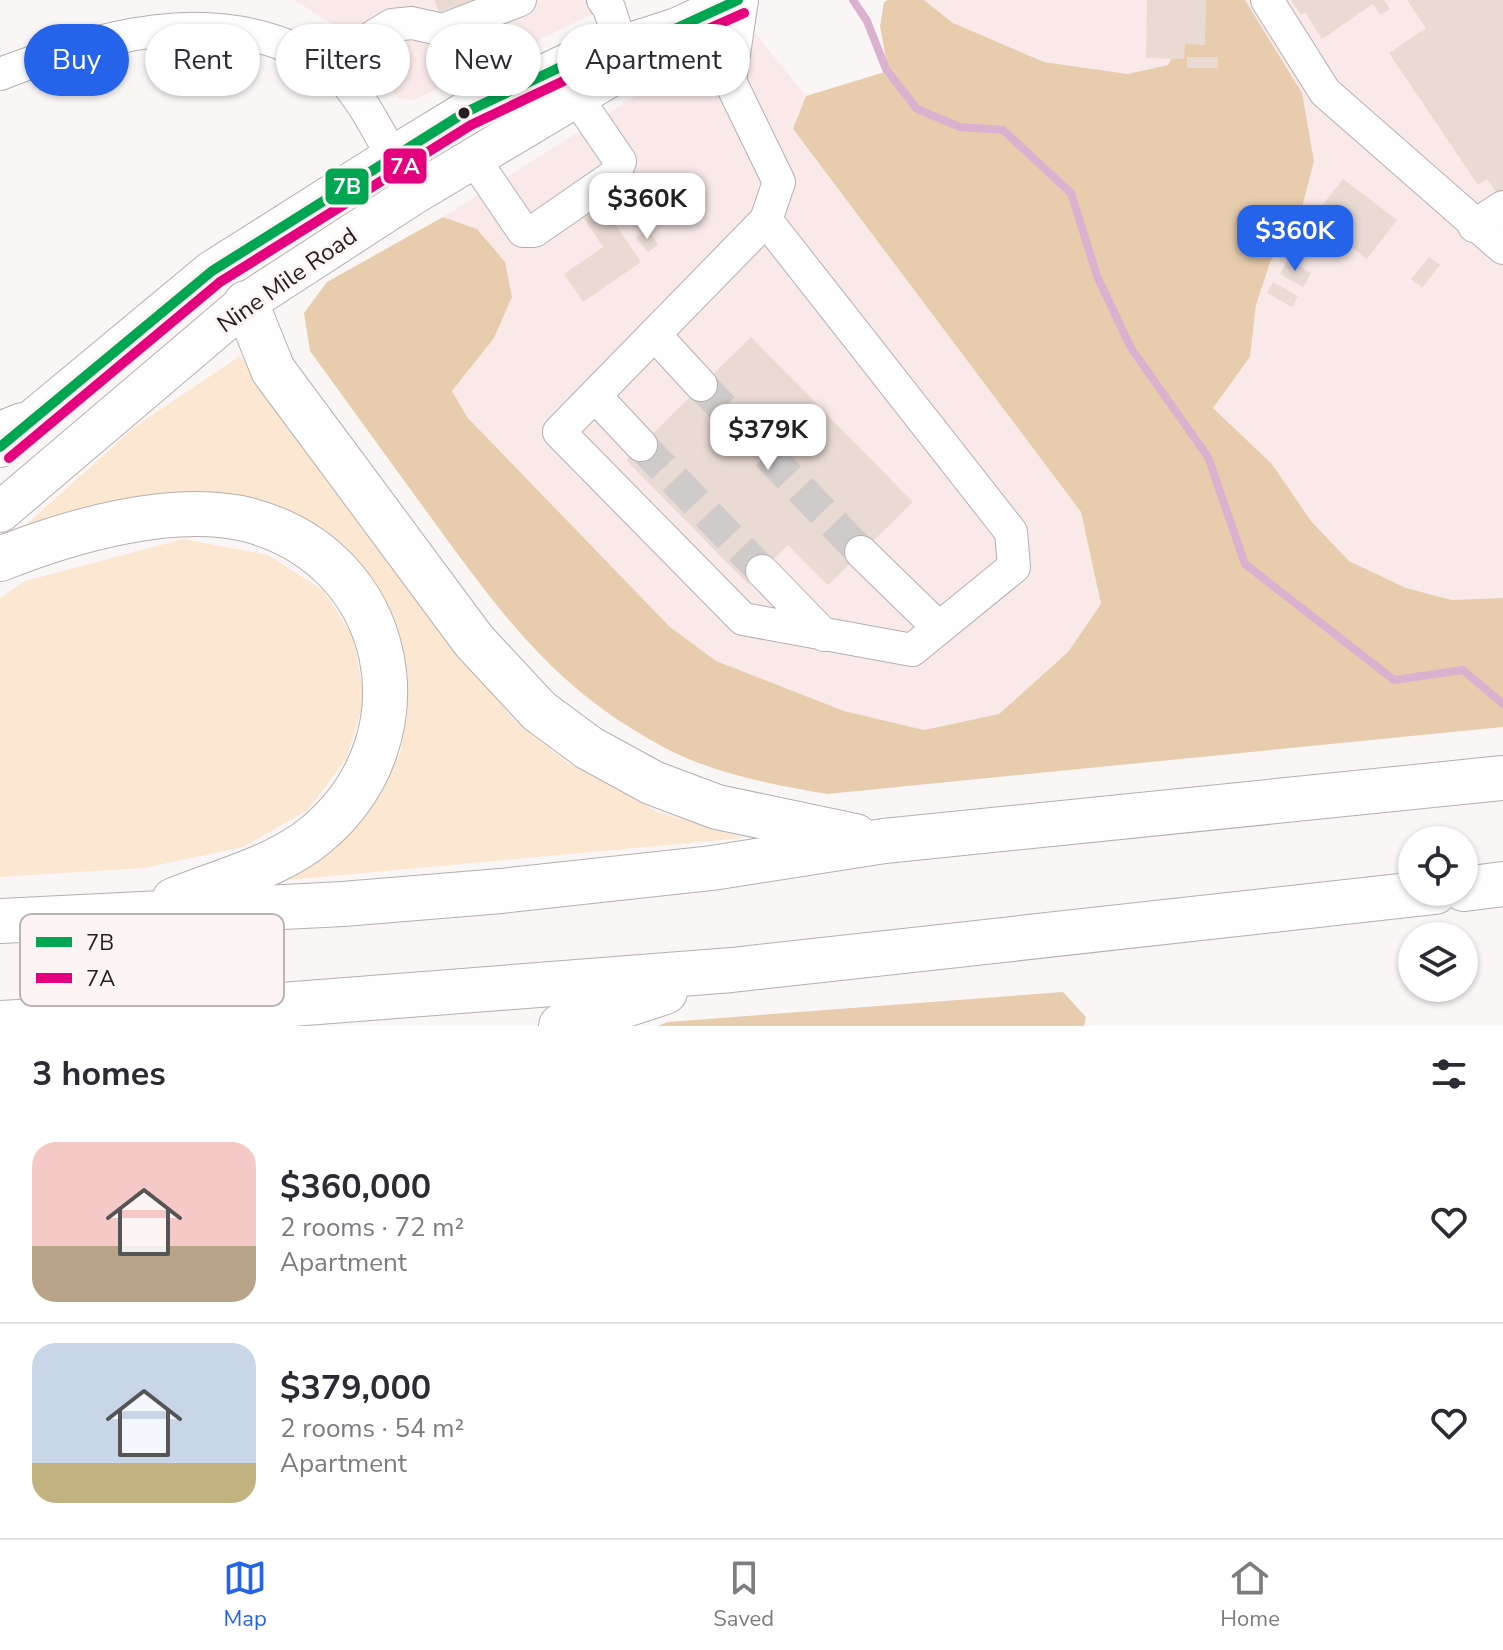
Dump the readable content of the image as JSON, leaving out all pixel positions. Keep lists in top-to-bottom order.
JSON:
{
  "streets": {
    "main road": ["Nine Mile Road"]
  },
  "lines": ["transit line 7B", "transit line 7A"],
  "legend": ["7B", "7A"],
  "page": {
    "chip": [
      "Buy",
      "Rent",
      "Filters",
      "New",
      "Apartment"
    ],
    "price": ["$360K", "$360K", "$379K"],
    "heading": "3 homes",
    "list": [
      {
        "name": "$360,000",
        "note": "2 rooms · 72 m² · Apartment"
      },
      {
        "name": "$379,000",
        "note": "2 rooms · 54 m² · Apartment"
      }
    ],
    "tabs": ["Map", "Saved", "Home"]
  }
}
